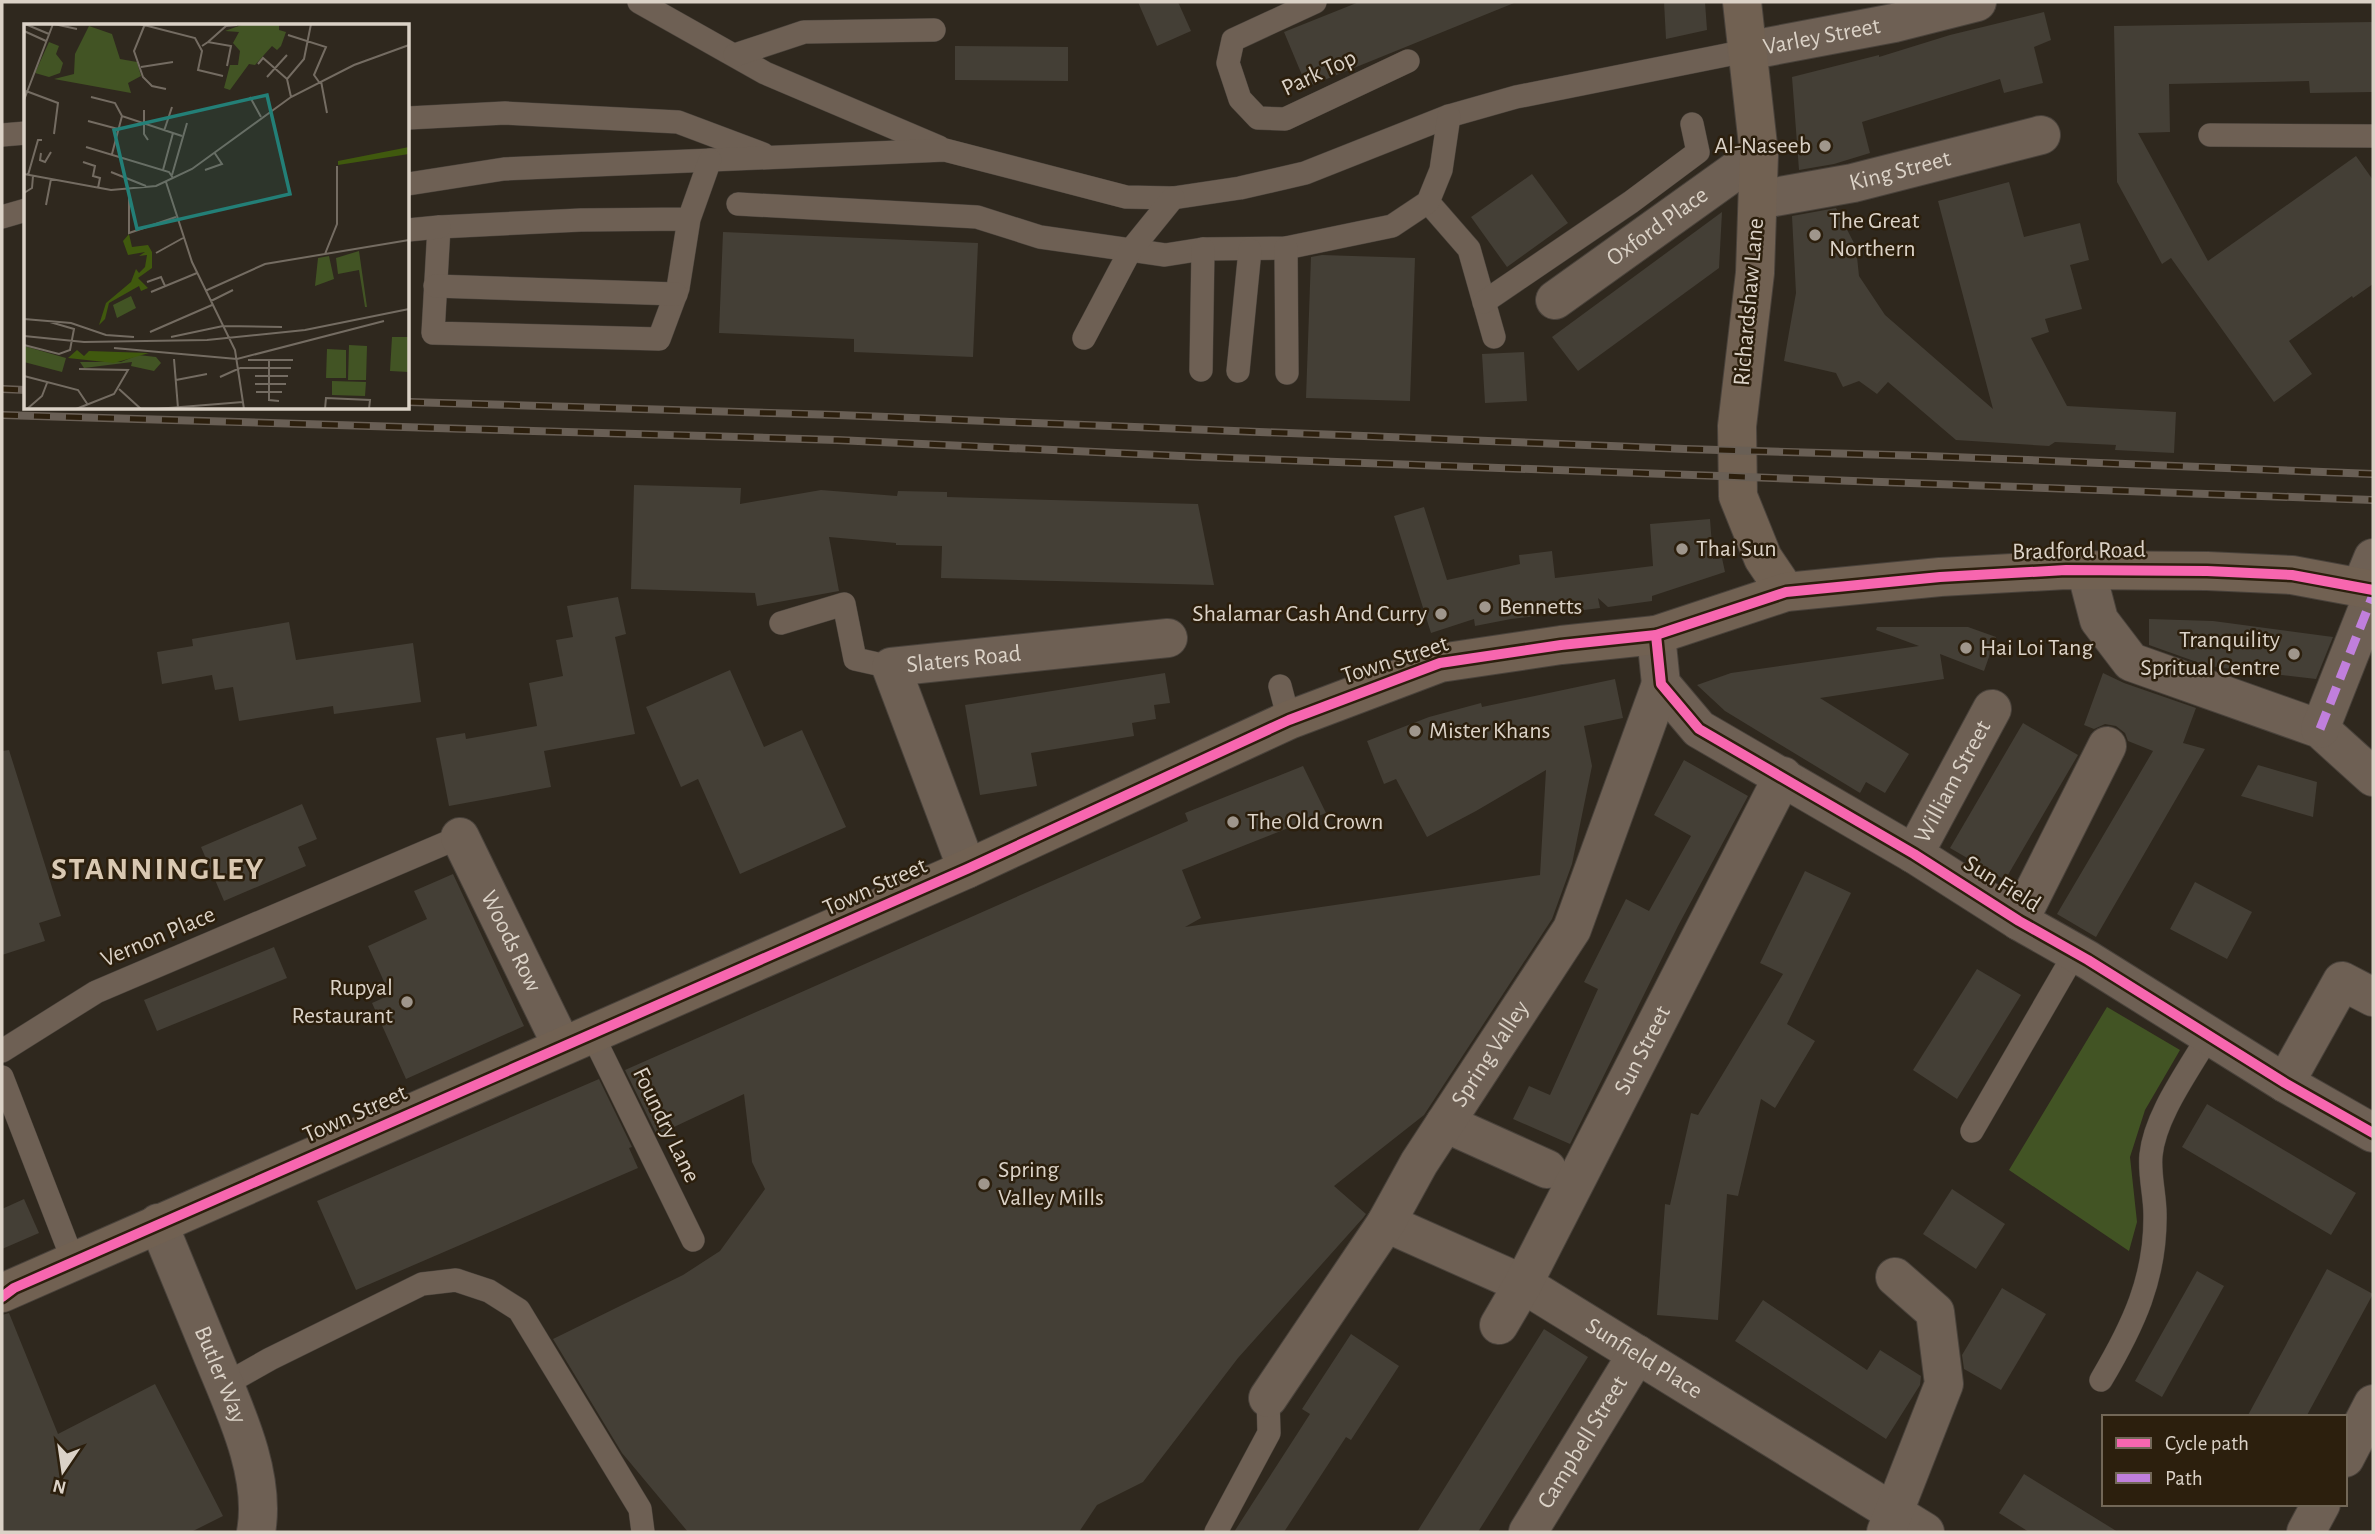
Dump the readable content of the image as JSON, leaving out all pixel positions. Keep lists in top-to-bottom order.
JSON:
{
  "streets": {
    "main road": ["Richardshaw Lane", "Bradford Road", "Town Street"],
    "street": [
      "Varley Street",
      "King Street",
      "Oxford Place",
      "Slaters Road",
      "William Street",
      "Sun Field",
      "Woods Row",
      "Sun Street",
      "Spring Valley",
      "Sunfield Place",
      "Butler Way",
      "Campbell Street"
    ],
    "lane": ["Park Top", "Vernon Place", "Foundry Lane"]
  },
  "crossings": [
    ["Varley Street", "Richardshaw Lane"],
    ["King Street", "Richardshaw Lane"],
    ["Oxford Place", "Richardshaw Lane"],
    ["Richardshaw Lane", "Bradford Road"],
    ["Richardshaw Lane", "Town Street"],
    ["Bradford Road", "Town Street"],
    ["Slaters Road", "Town Street"],
    ["Town Street", "Woods Row"],
    ["Town Street", "Foundry Lane"],
    ["Town Street", "Butler Way"],
    ["William Street", "Sun Field"],
    ["Sun Field", "Sun Street"],
    ["Sun Field", "Spring Valley"],
    ["Vernon Place", "Woods Row"],
    ["Woods Row", "Foundry Lane"],
    ["Sun Street", "Sunfield Place"],
    ["Spring Valley", "Sunfield Place"],
    ["Sunfield Place", "Campbell Street"]
  ],
  "districts": ["STANNINGLEY"],
  "places": [
    "Al-Naseeb",
    "The Great Northern",
    "Thai Sun",
    "Bennetts",
    "Shalamar Cash And Curry",
    "Hai Loi Tang",
    "Tranquility Spritual Centre",
    "Mister Khans",
    "The Old Crown",
    "Rupyal Restaurant",
    "Spring Valley Mills"
  ],
  "legend": ["Cycle path", "Path"],
  "north": "bottom"
}
